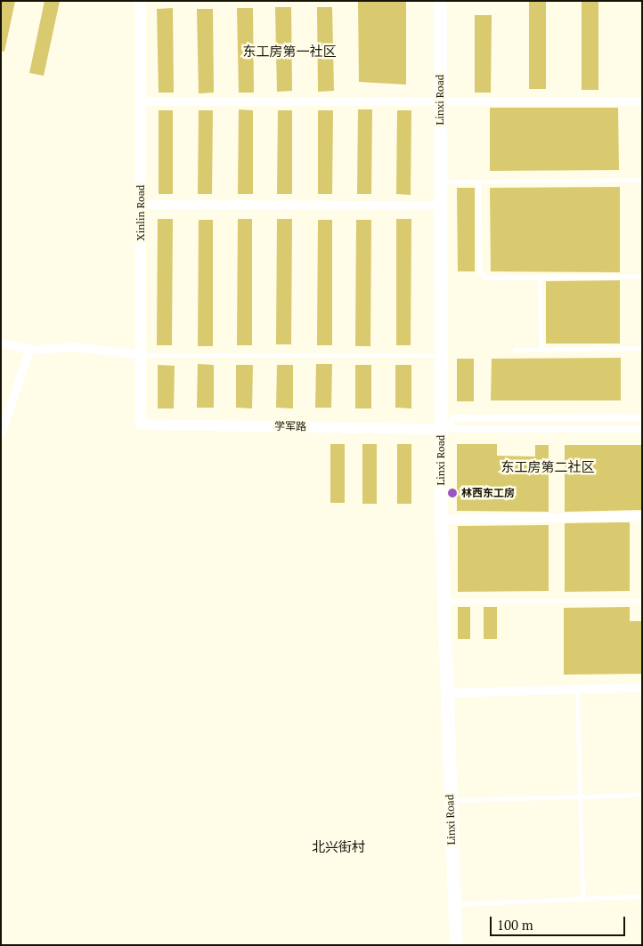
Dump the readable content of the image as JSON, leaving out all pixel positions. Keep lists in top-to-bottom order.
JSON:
{
  "streets": {
    "main road": ["Linxi Road"],
    "street": ["Xinlin Road", "学军路"]
  },
  "crossings": [
    ["Linxi Road", "学军路"],
    ["Xinlin Road", "学军路"]
  ],
  "districts": ["东工房第一社区", "东工房第二社区", "北兴街村"],
  "places": ["林西东工房"],
  "scale_bar": "100 m"
}
